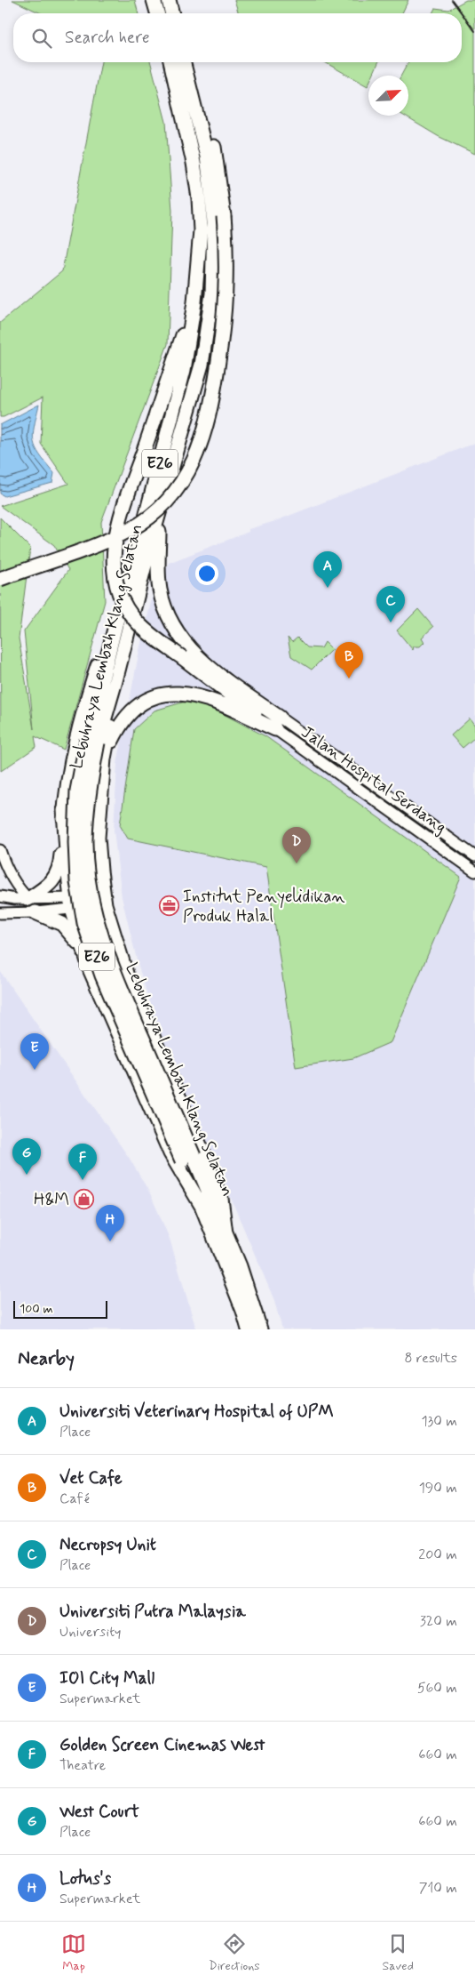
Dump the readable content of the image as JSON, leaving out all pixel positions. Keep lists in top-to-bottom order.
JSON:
{
  "streets": {
    "highway": ["E26", "Lebuhraya Lembah Klang Selatan"],
    "main road": ["Jalan Hospital Serdang"]
  },
  "places": {
    "office": ["Institut Penyelidikan Produk Halal"],
    "shop": ["H&M"]
  },
  "scale_bar": "100 m",
  "north": "top right",
  "page": {
    "search": "Search here",
    "pins": [
      "A",
      "C",
      "B",
      "D",
      "E",
      "G",
      "F",
      "H"
    ],
    "scale": "100 m",
    "heading": ["Nearby", "8 results"],
    "list": [
      {
        "mark": "A",
        "name": "Universiti Veterinary Hospital of UPM",
        "note": "Place",
        "value": "130 m"
      },
      {
        "mark": "B",
        "name": "Vet Cafe",
        "note": "Café",
        "value": "190 m"
      },
      {
        "mark": "C",
        "name": "Necropsy Unit",
        "note": "Place",
        "value": "200 m"
      },
      {
        "mark": "D",
        "name": "Universiti Putra Malaysia",
        "note": "University",
        "value": "320 m"
      },
      {
        "mark": "E",
        "name": "IOI City Mall",
        "note": "Supermarket",
        "value": "560 m"
      },
      {
        "mark": "F",
        "name": "Golden Screen Cinemas West",
        "note": "Theatre",
        "value": "660 m"
      },
      {
        "mark": "G",
        "name": "West Court",
        "note": "Place",
        "value": "660 m"
      },
      {
        "mark": "H",
        "name": "Lotus's",
        "note": "Supermarket",
        "value": "710 m"
      }
    ],
    "nav": ["Map", "Directions", "Saved"]
  }
}
